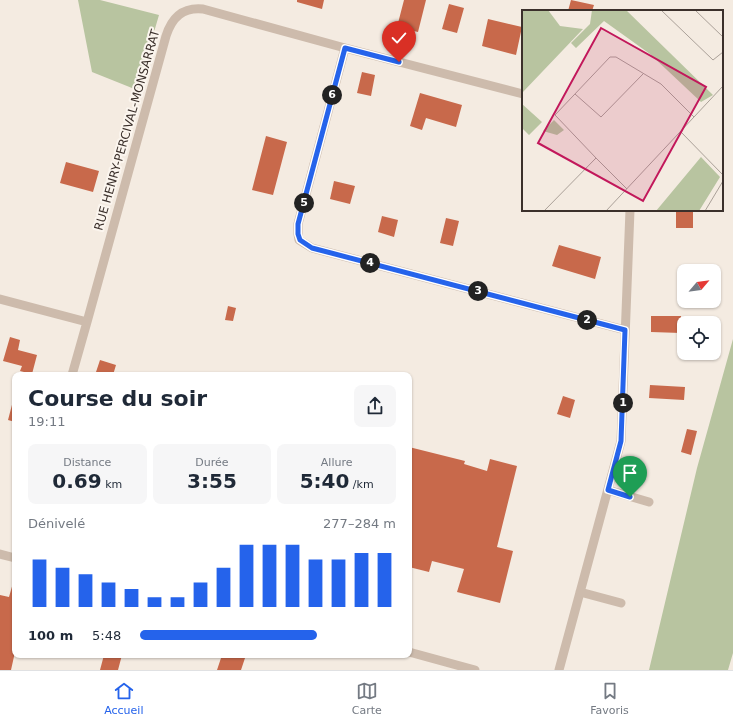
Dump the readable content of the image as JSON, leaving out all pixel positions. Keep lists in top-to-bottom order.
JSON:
{
  "streets": {
    "street": ["RUE HENRY-PERCIVAL-MONSARRAT"]
  },
  "north": "top right",
  "page": {
    "pins": [
      "6",
      "5",
      "4",
      "3",
      "2",
      "1"
    ],
    "heading": ["Course du soir", "19:11"],
    "stats": [
      ["Distance", "0.69 km"],
      ["Durée", "3:55"],
      ["Allure", "5:40 /km"]
    ],
    "chart": ["Dénivelé", "277–284 m"],
    "list": [
      {
        "name": "100 m",
        "note": "5:48"
      }
    ],
    "tabs": ["Accueil", "Carte", "Favoris"]
  }
}
